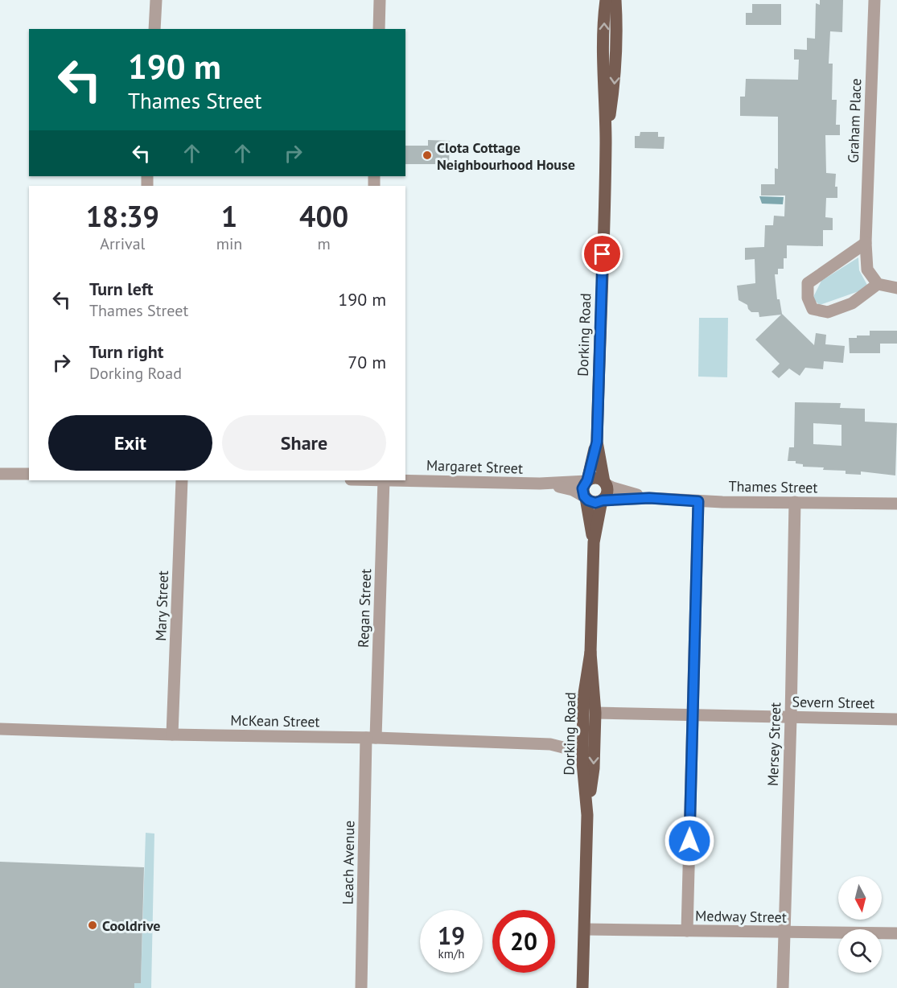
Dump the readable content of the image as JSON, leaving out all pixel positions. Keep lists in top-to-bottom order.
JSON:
{
  "streets": {
    "main road": ["Dorking Road"],
    "street": [
      "Graham Place",
      "Margaret Street",
      "Thames Street",
      "Mary Street",
      "Regan Street",
      "Severn Street",
      "McKean Street",
      "Mersey Street",
      "Leach Avenue",
      "Medway Street"
    ]
  },
  "crossings": [
    ["Dorking Road", "Margaret Street"],
    ["Dorking Road", "Thames Street"],
    ["Dorking Road", "Severn Street"],
    ["Dorking Road", "McKean Street"],
    ["Dorking Road", "Medway Street"],
    ["Margaret Street", "Thames Street"],
    ["Thames Street", "Mersey Street"],
    ["Mary Street", "McKean Street"],
    ["Regan Street", "McKean Street"],
    ["Regan Street", "Leach Avenue"],
    ["Severn Street", "Mersey Street"],
    ["McKean Street", "Leach Avenue"],
    ["Mersey Street", "Medway Street"]
  ],
  "places": ["Clota Cottage Neighbourhood House", "Cooldrive"],
  "north": "bottom",
  "page": {
    "turn": ["190 m", "Thames Street"],
    "eta": [
      "18:39",
      "Arrival",
      "1",
      "min",
      "400",
      "m"
    ],
    "list": [
      {
        "name": "Turn left",
        "note": "Thames Street",
        "value": "190 m"
      },
      {
        "name": "Turn right",
        "note": "Dorking Road",
        "value": "70 m"
      }
    ],
    "buttons": ["Exit", "Share"],
    "speed": "19 km/h",
    "limit": "20"
  }
}
